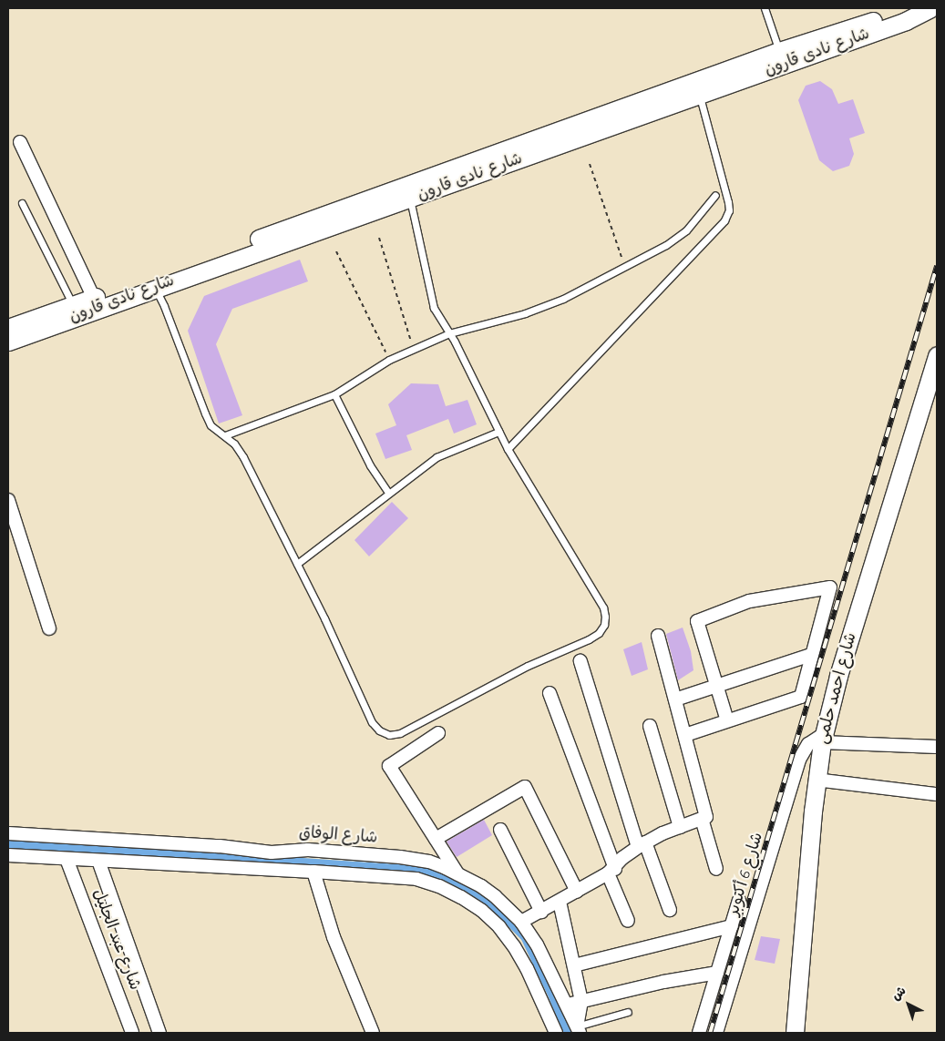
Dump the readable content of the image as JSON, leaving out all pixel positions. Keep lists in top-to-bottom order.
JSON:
{
  "streets": {
    "main road": ["شارع نادى قارون", "شارع احمد حلمى"],
    "street": ["شارع الوفاق", "شارع 6 أكتوبر", "شارع عبد الجليل"]
  },
  "crossings": [
    ["شارع احمد حلمى", "شارع 6 أكتوبر"]
  ],
  "north": "top left"
}
